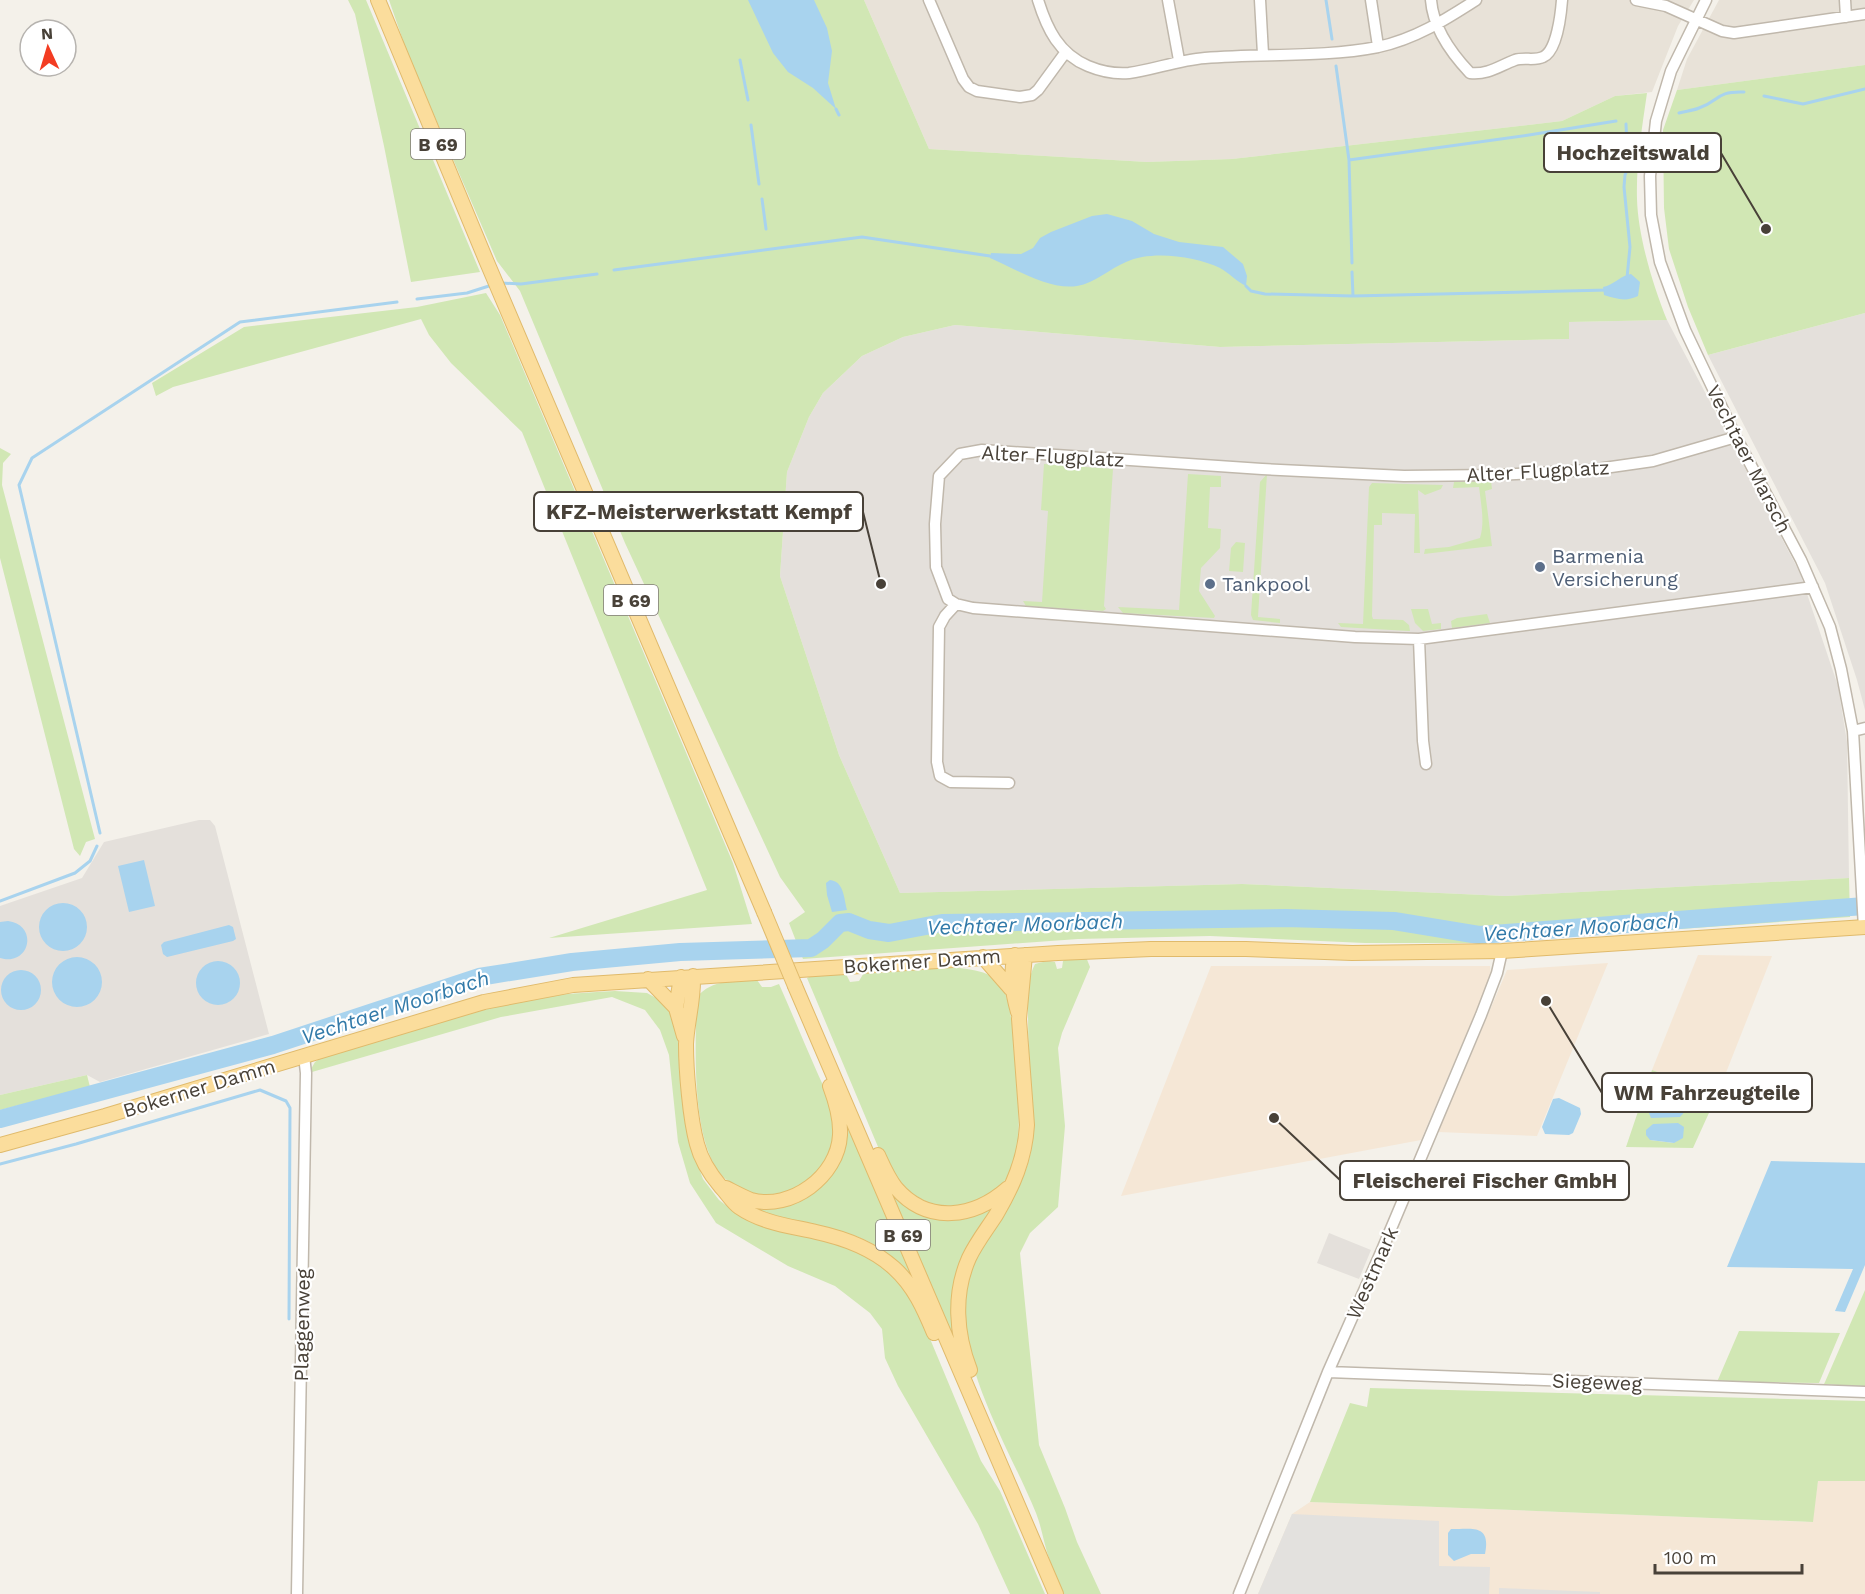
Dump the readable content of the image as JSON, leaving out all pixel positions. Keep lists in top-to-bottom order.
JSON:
{
  "streets": {
    "main road": ["B 69", "Bokerner Damm"],
    "street": [
      "Alter Flugplatz",
      "Vechtaer Marsch",
      "Westmark",
      "Plaggenweg",
      "Siegeweg"
    ]
  },
  "crossings": [
    ["Alter Flugplatz", "Vechtaer Marsch"],
    ["Vechtaer Marsch", "Bokerner Damm"],
    ["Bokerner Damm", "Westmark"],
    ["Bokerner Damm", "Plaggenweg"],
    ["Westmark", "Siegeweg"]
  ],
  "water": ["Vechtaer Moorbach"],
  "places": [
    "Hochzeitswald",
    "Barmenia Versicherung",
    "KFZ-Meisterwerkstatt Kempf",
    "Tankpool",
    "WM Fahrzeugteile",
    "Fleischerei Fischer GmbH"
  ],
  "scale_bar": "100 m",
  "north": "top"
}
